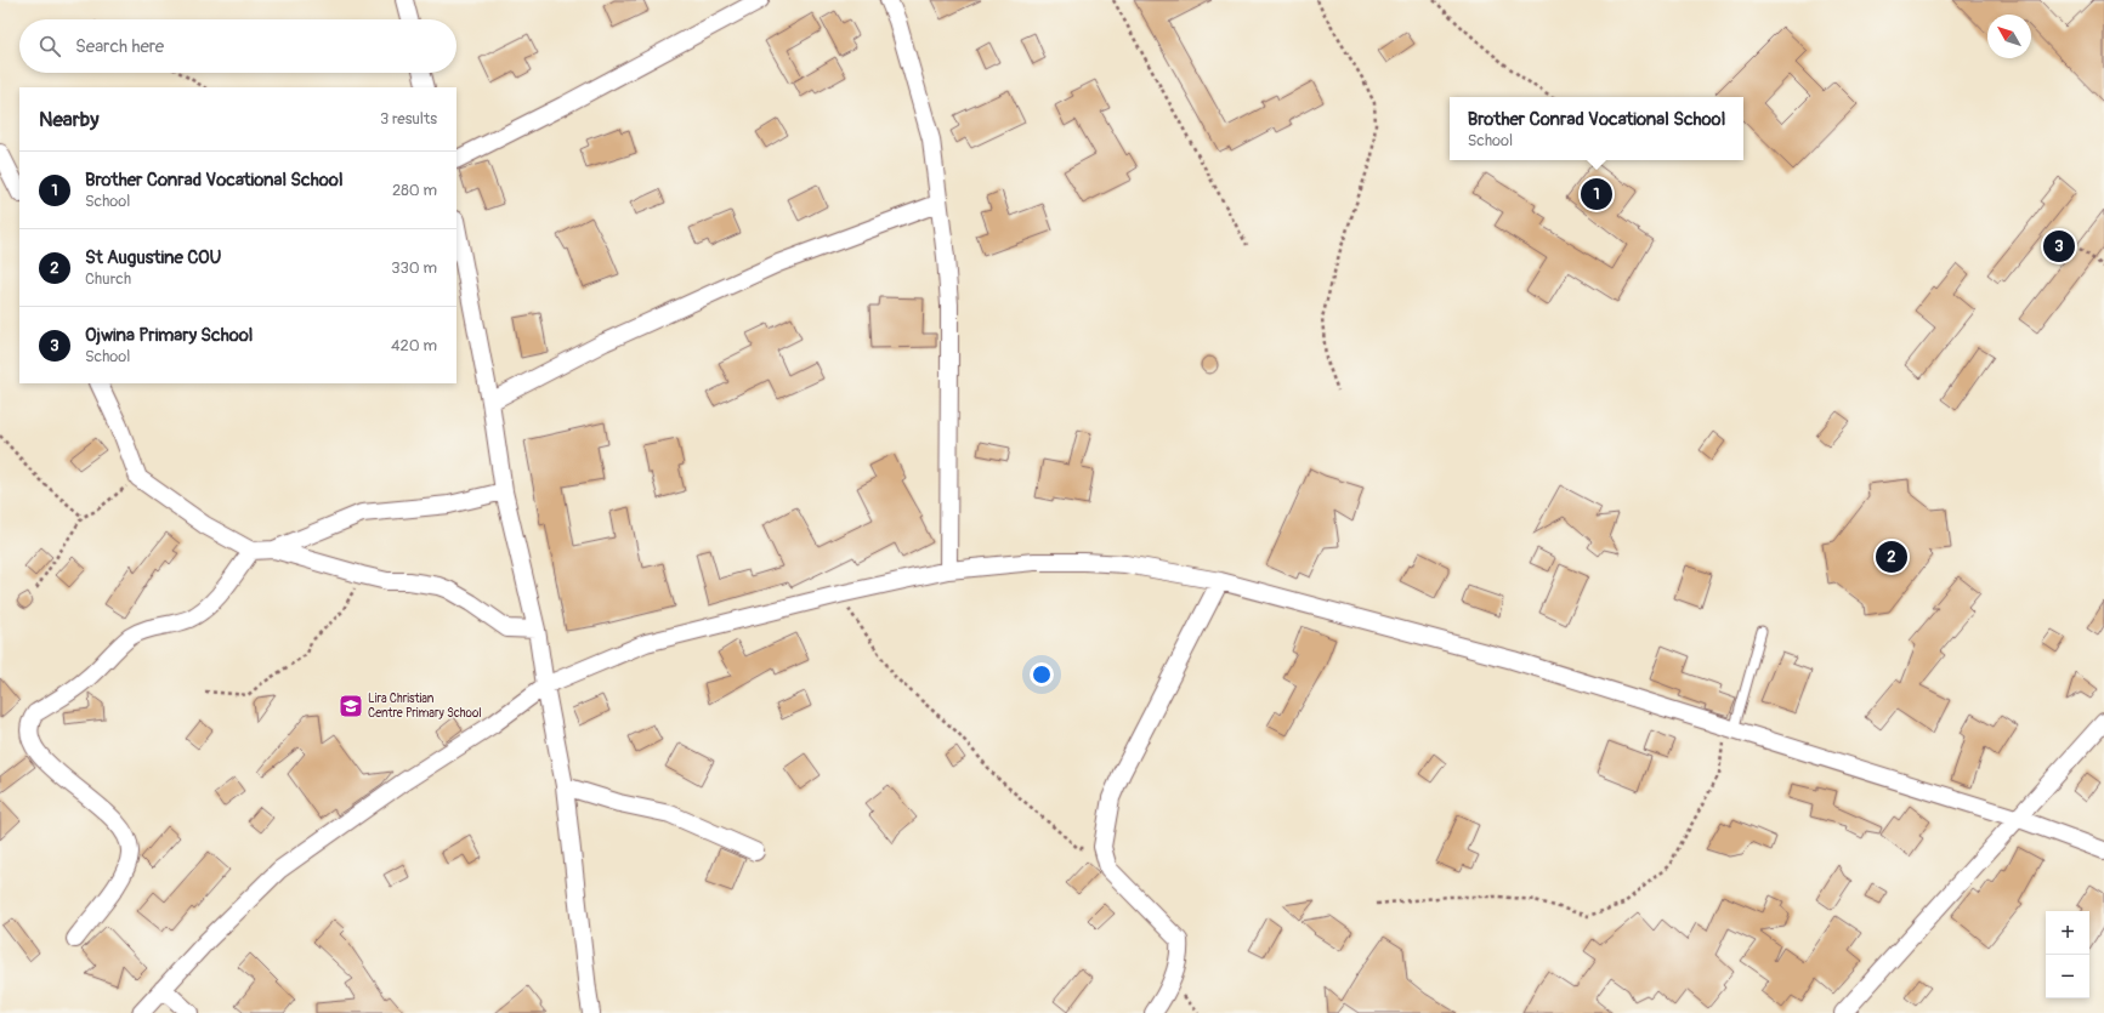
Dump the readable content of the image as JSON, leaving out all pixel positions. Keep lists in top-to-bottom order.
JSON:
{
  "places": {
    "school or university": ["Lira Christian Centre Primary School"]
  },
  "north": "top left",
  "page": {
    "search": "Search here",
    "heading": ["Nearby", "3 results"],
    "popup": ["Brother Conrad Vocational School", "School"],
    "list": [
      {
        "mark": "1",
        "name": "Brother Conrad Vocational School",
        "note": "School",
        "value": "280 m"
      },
      {
        "mark": "2",
        "name": "St Augustine COU",
        "note": "Church",
        "value": "330 m"
      },
      {
        "mark": "3",
        "name": "Ojwina Primary School",
        "note": "School",
        "value": "420 m"
      }
    ],
    "pins": ["1", "3", "2"],
    "map_buttons": ["+", "−"]
  }
}
